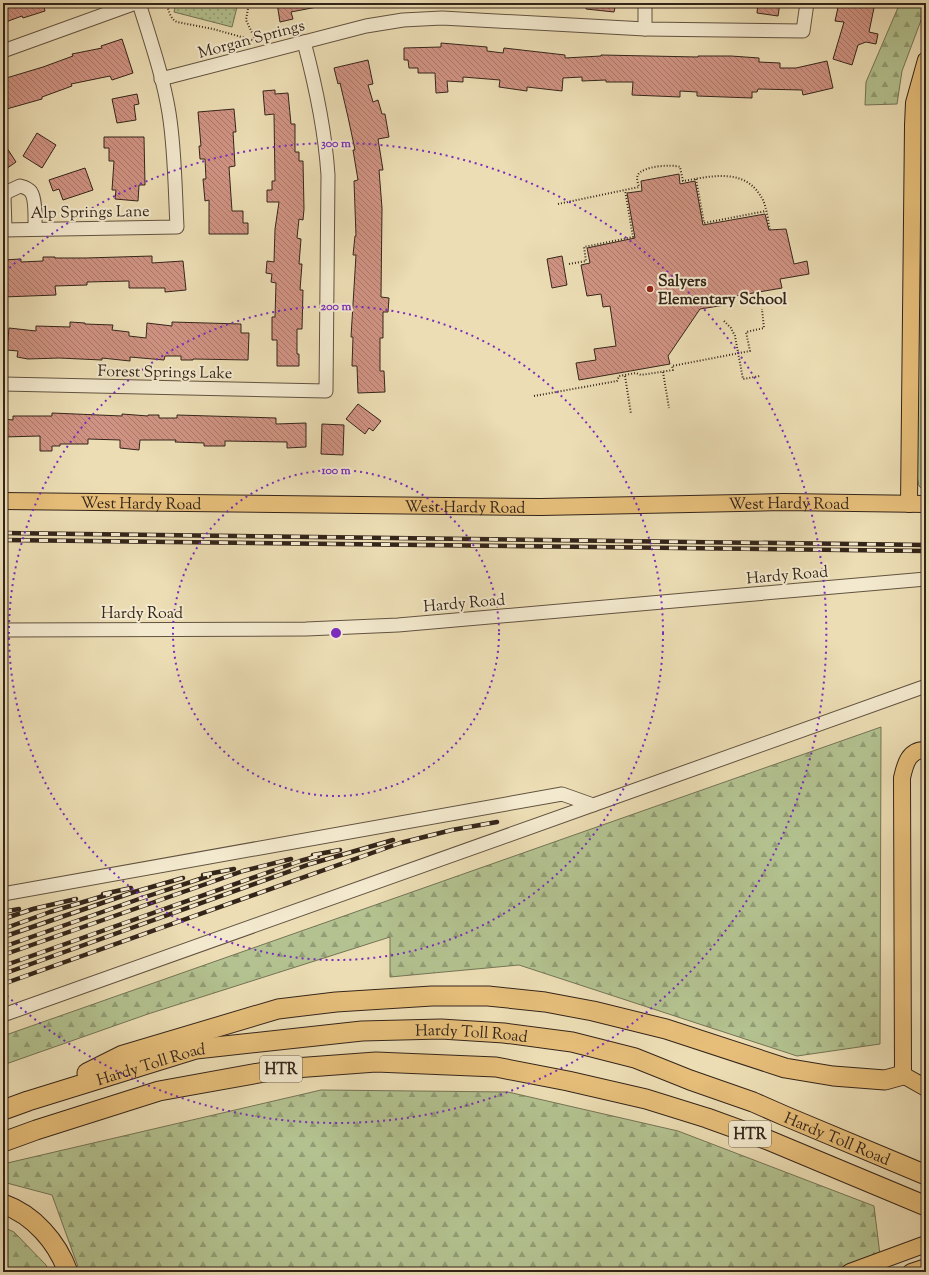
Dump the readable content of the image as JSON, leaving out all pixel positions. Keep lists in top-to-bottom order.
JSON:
{
  "streets": {
    "highway": ["Hardy Toll Road", "HTR"],
    "main road": ["West Hardy Road"],
    "street": [
      "Morgan Springs",
      "Alp Springs Lane",
      "Forest Springs Lake",
      "Hardy Road"
    ]
  },
  "crossings": [
    ["Morgan Springs", "Alp Springs Lane"],
    ["Morgan Springs", "Forest Springs Lake"]
  ],
  "places": ["Salyers Elementary School"],
  "rings": ["300 m", "200 m", "100 m"]
}
